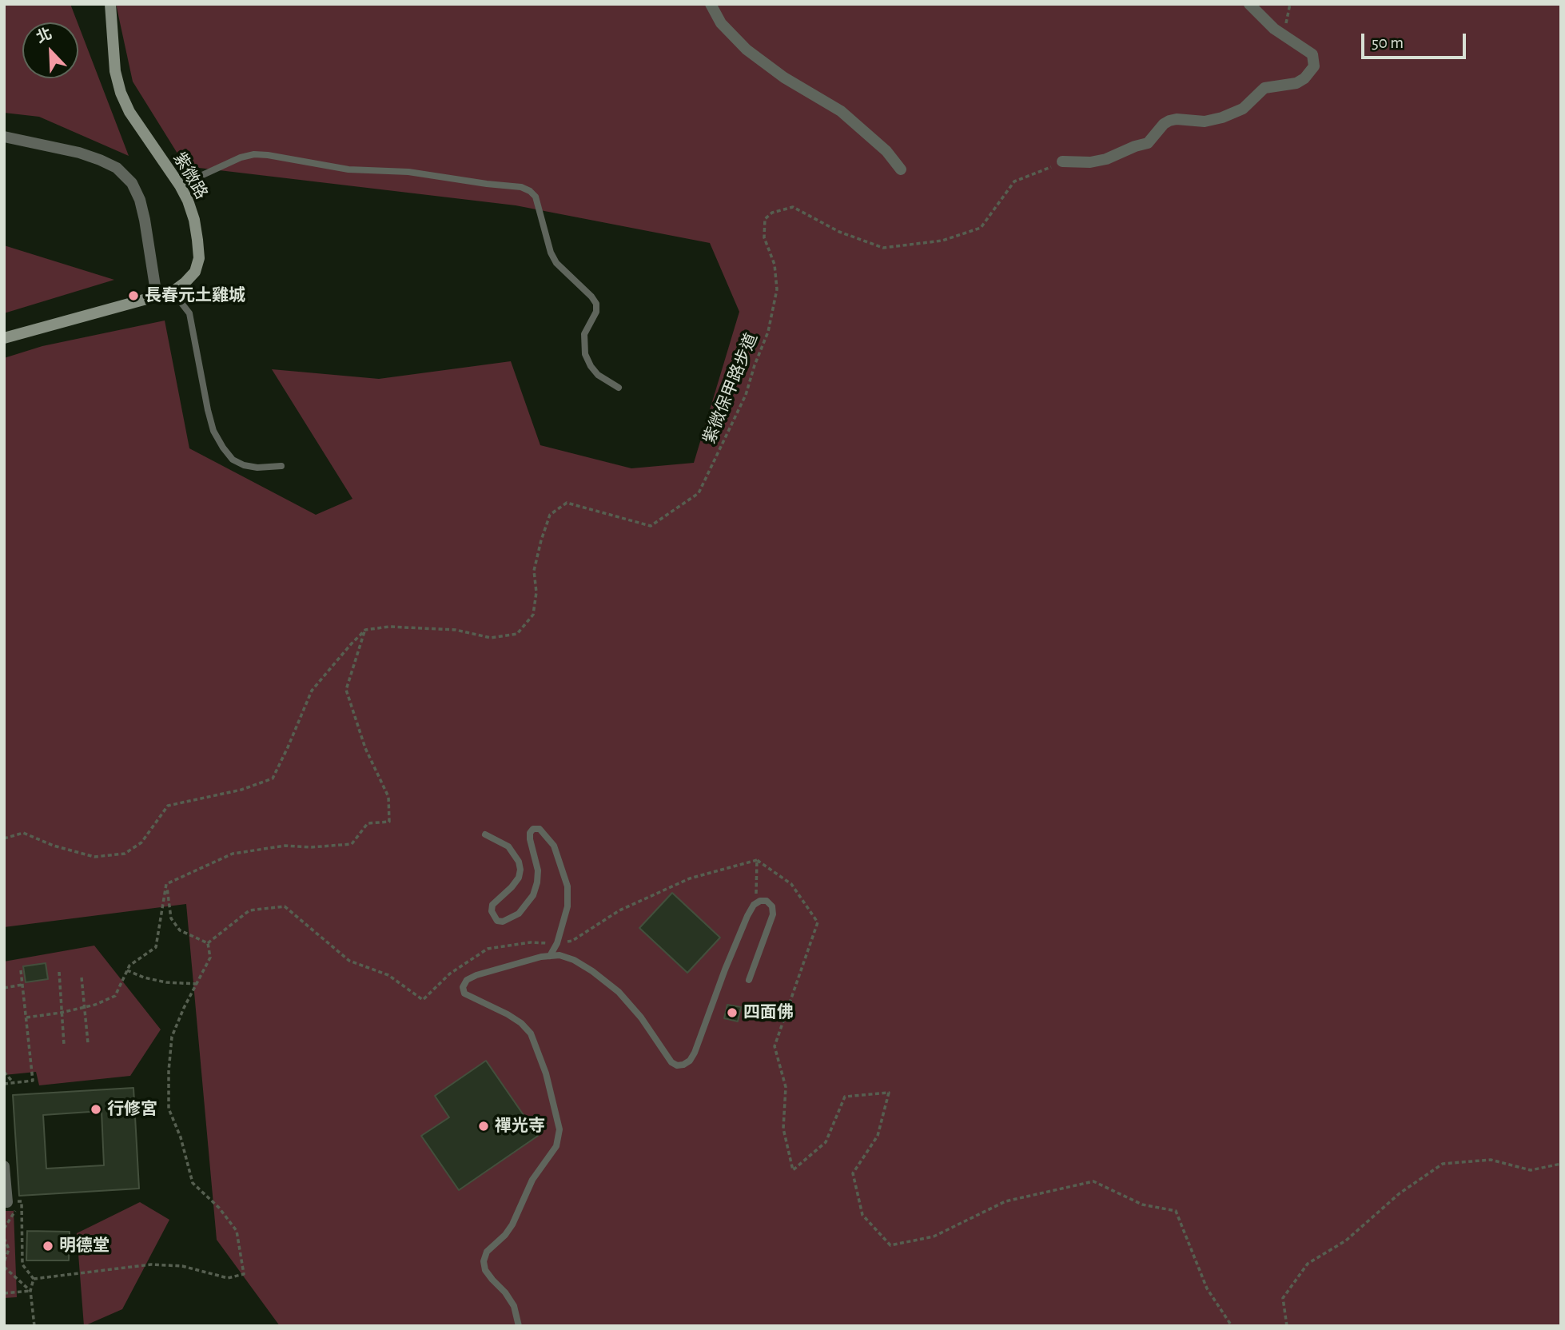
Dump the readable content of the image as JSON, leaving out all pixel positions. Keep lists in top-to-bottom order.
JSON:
{
  "streets": {
    "street": ["紫微路"],
    "path": ["紫微保甲路步道"]
  },
  "places": [
    "長春元土雞城",
    "四面佛",
    "行修宮",
    "禪光寺",
    "明德堂"
  ],
  "scale_bar": "50 m",
  "north": "top left"
}
